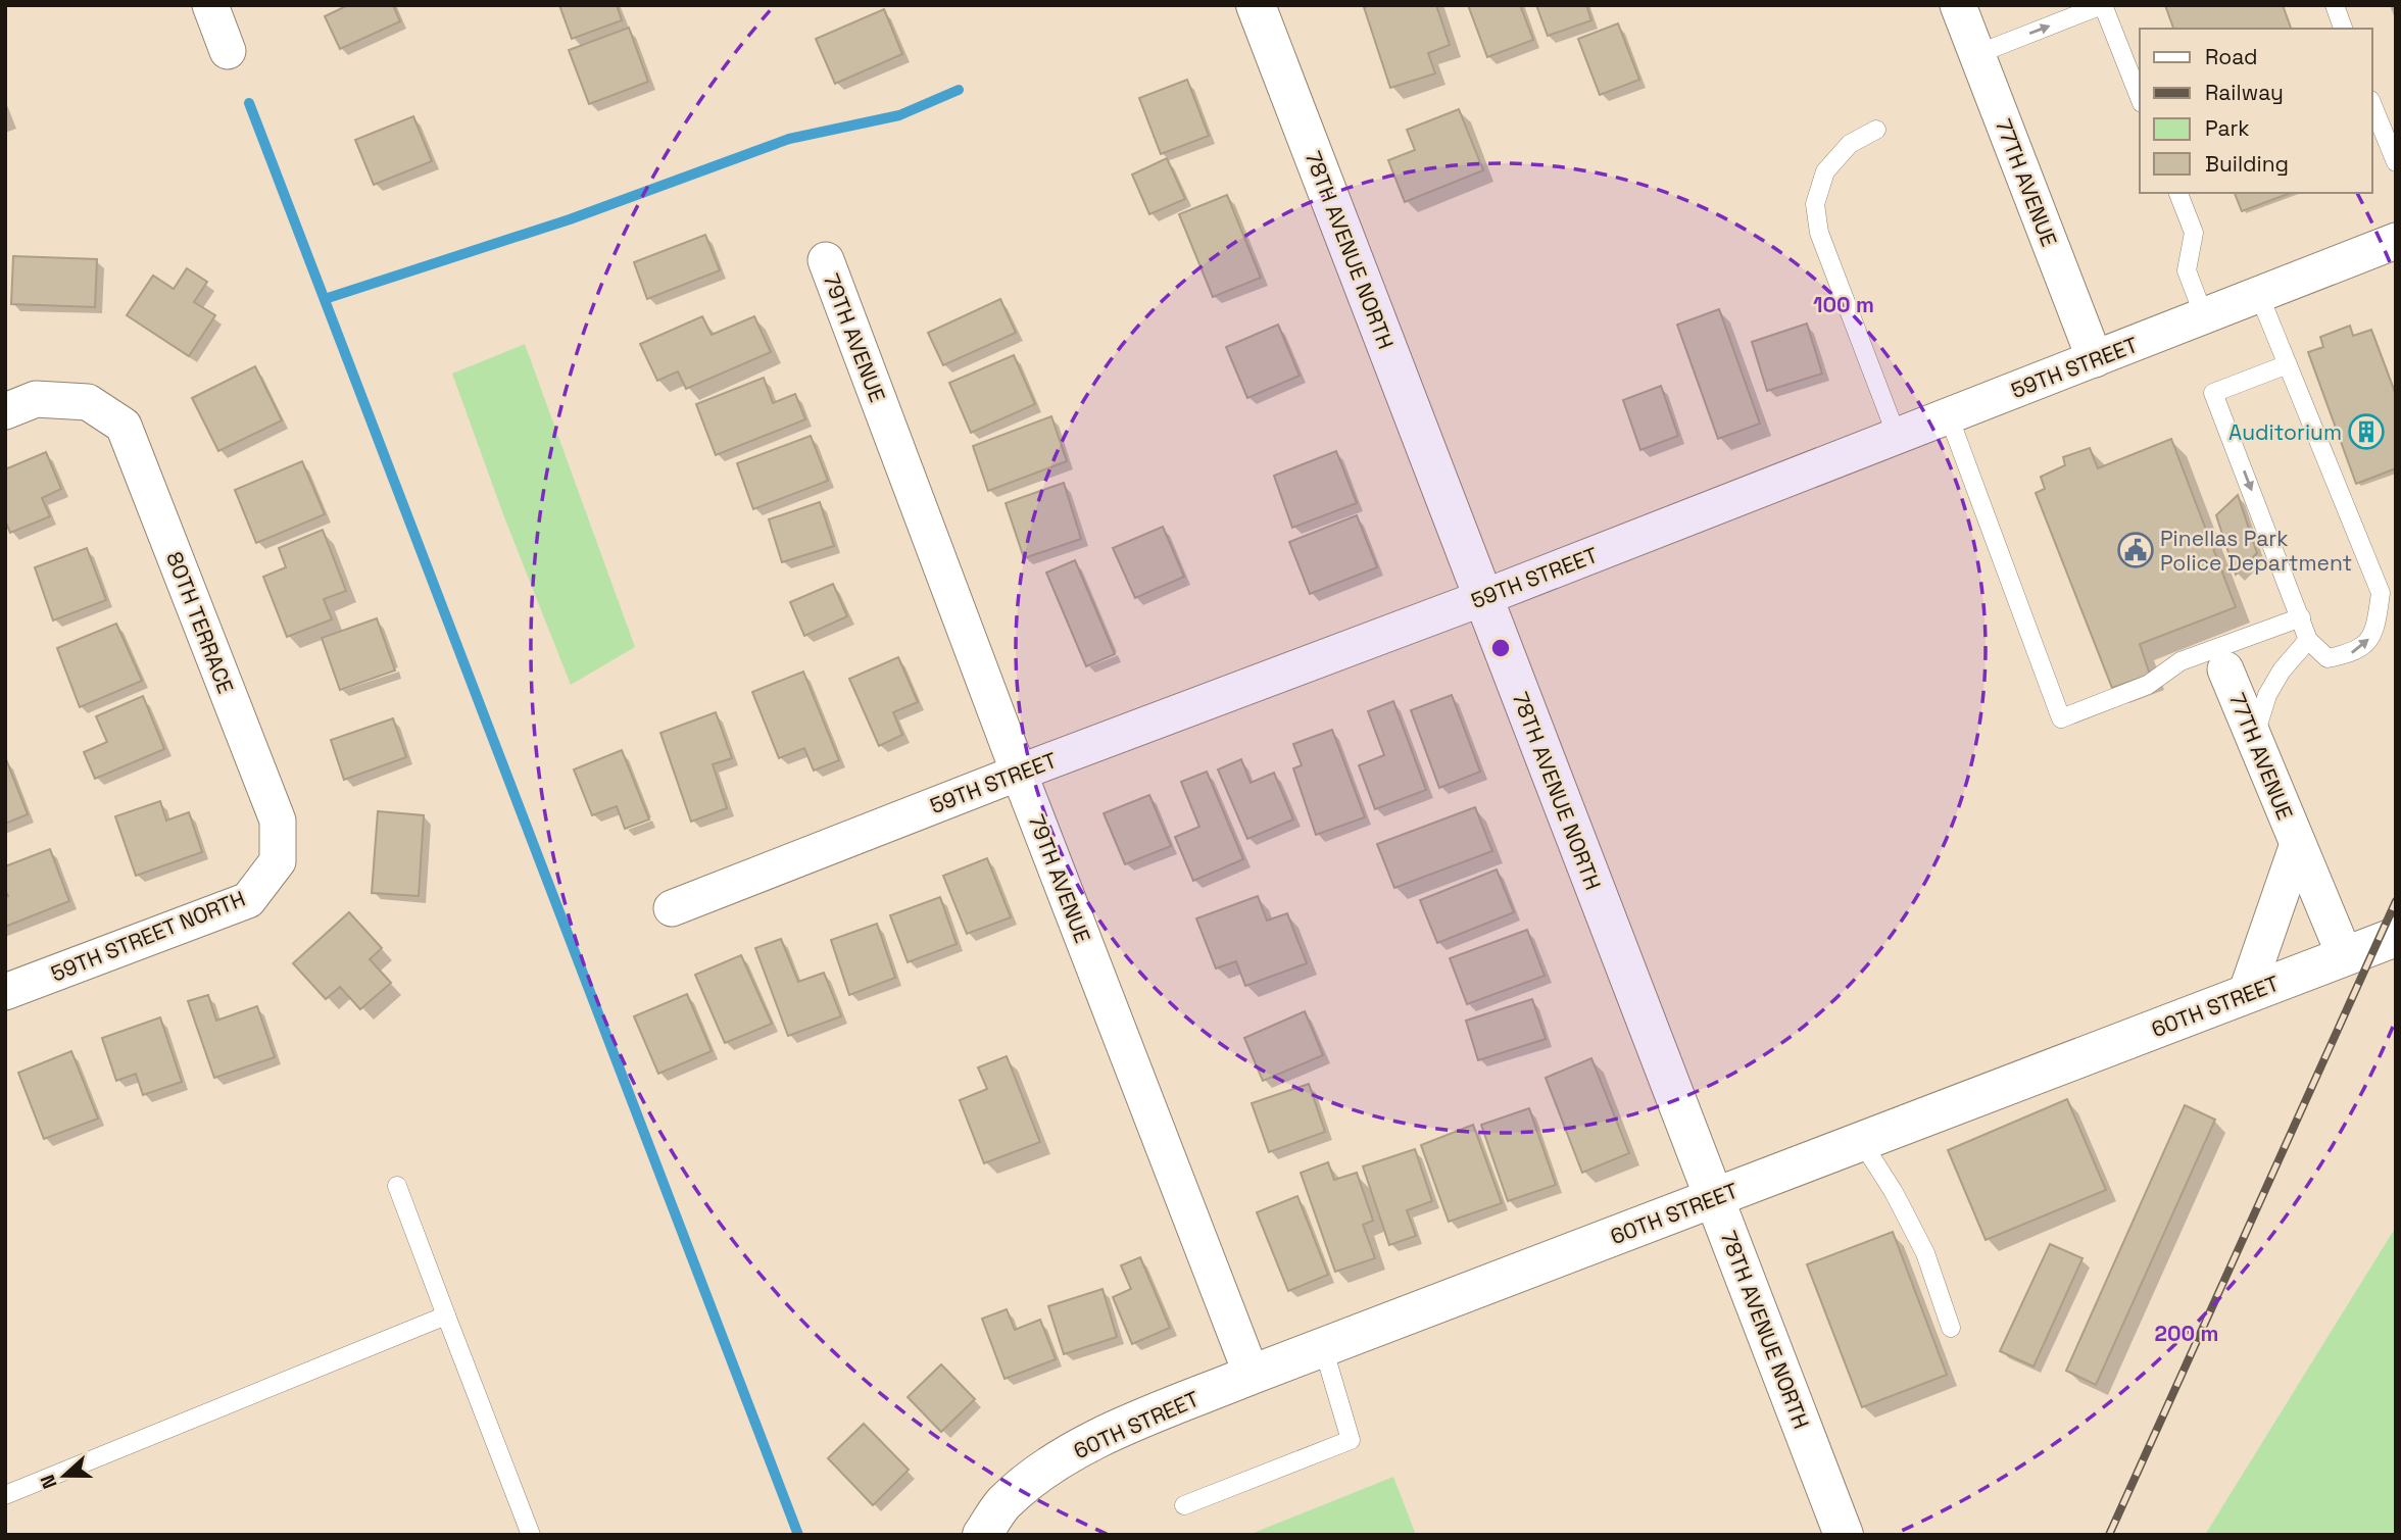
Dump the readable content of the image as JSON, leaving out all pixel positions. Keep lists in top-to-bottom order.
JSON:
{
  "streets": {
    "street": [
      "77TH AVENUE",
      "78TH AVENUE NORTH",
      "79TH AVENUE",
      "59TH STREET",
      "80TH TERRACE",
      "59TH STREET NORTH",
      "60TH STREET"
    ]
  },
  "crossings": [
    ["77TH AVENUE", "59TH STREET"],
    ["77TH AVENUE", "60TH STREET"],
    ["78TH AVENUE NORTH", "59TH STREET"],
    ["78TH AVENUE NORTH", "60TH STREET"],
    ["79TH AVENUE", "59TH STREET"],
    ["79TH AVENUE", "60TH STREET"],
    ["80TH TERRACE", "59TH STREET NORTH"]
  ],
  "places": {
    "building": ["Auditorium"],
    "public building": ["Pinellas Park Police Department"]
  },
  "legend": [
    "Road",
    "Railway",
    "Park",
    "Building"
  ],
  "north": "left",
  "rings": ["100 m", "200 m"]
}
